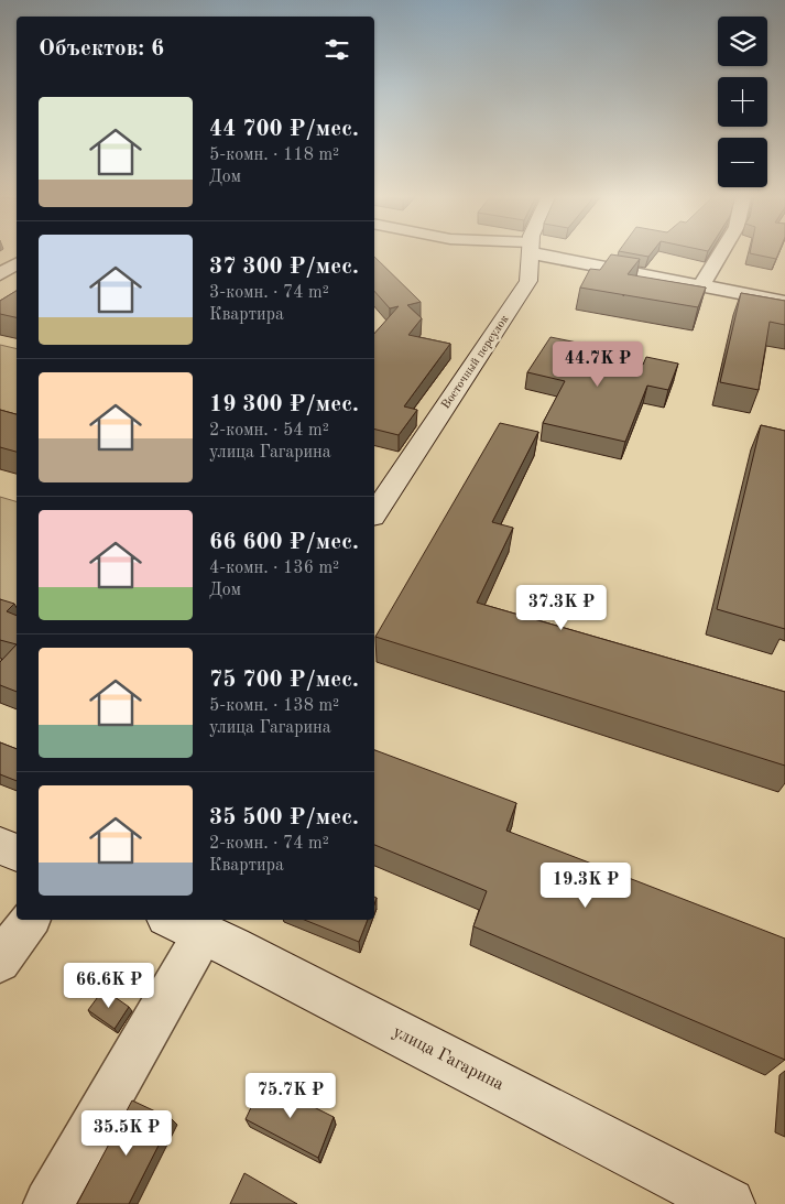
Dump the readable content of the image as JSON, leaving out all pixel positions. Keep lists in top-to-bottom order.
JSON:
{
  "streets": {
    "street": ["Восточный переулок", "улица Гагарина"]
  },
  "page": {
    "map_buttons": ["+", "−"],
    "heading": "Объектов: 6",
    "list": [
      {
        "name": "44 700 ₽/мес.",
        "note": "5-комн. · 118 m² · Дом"
      },
      {
        "name": "37 300 ₽/мес.",
        "note": "3-комн. · 74 m² · Квартира"
      },
      {
        "name": "19 300 ₽/мес.",
        "note": "2-комн. · 54 m² · улица Гагарина"
      },
      {
        "name": "66 600 ₽/мес.",
        "note": "4-комн. · 136 m² · Дом"
      },
      {
        "name": "75 700 ₽/мес.",
        "note": "5-комн. · 138 m² · улица Гагарина"
      },
      {
        "name": "35 500 ₽/мес.",
        "note": "2-комн. · 74 m² · Квартира"
      }
    ],
    "price": [
      "44.7K ₽",
      "37.3K ₽",
      "19.3K ₽",
      "66.6K ₽",
      "75.7K ₽",
      "35.5K ₽"
    ]
  }
}
